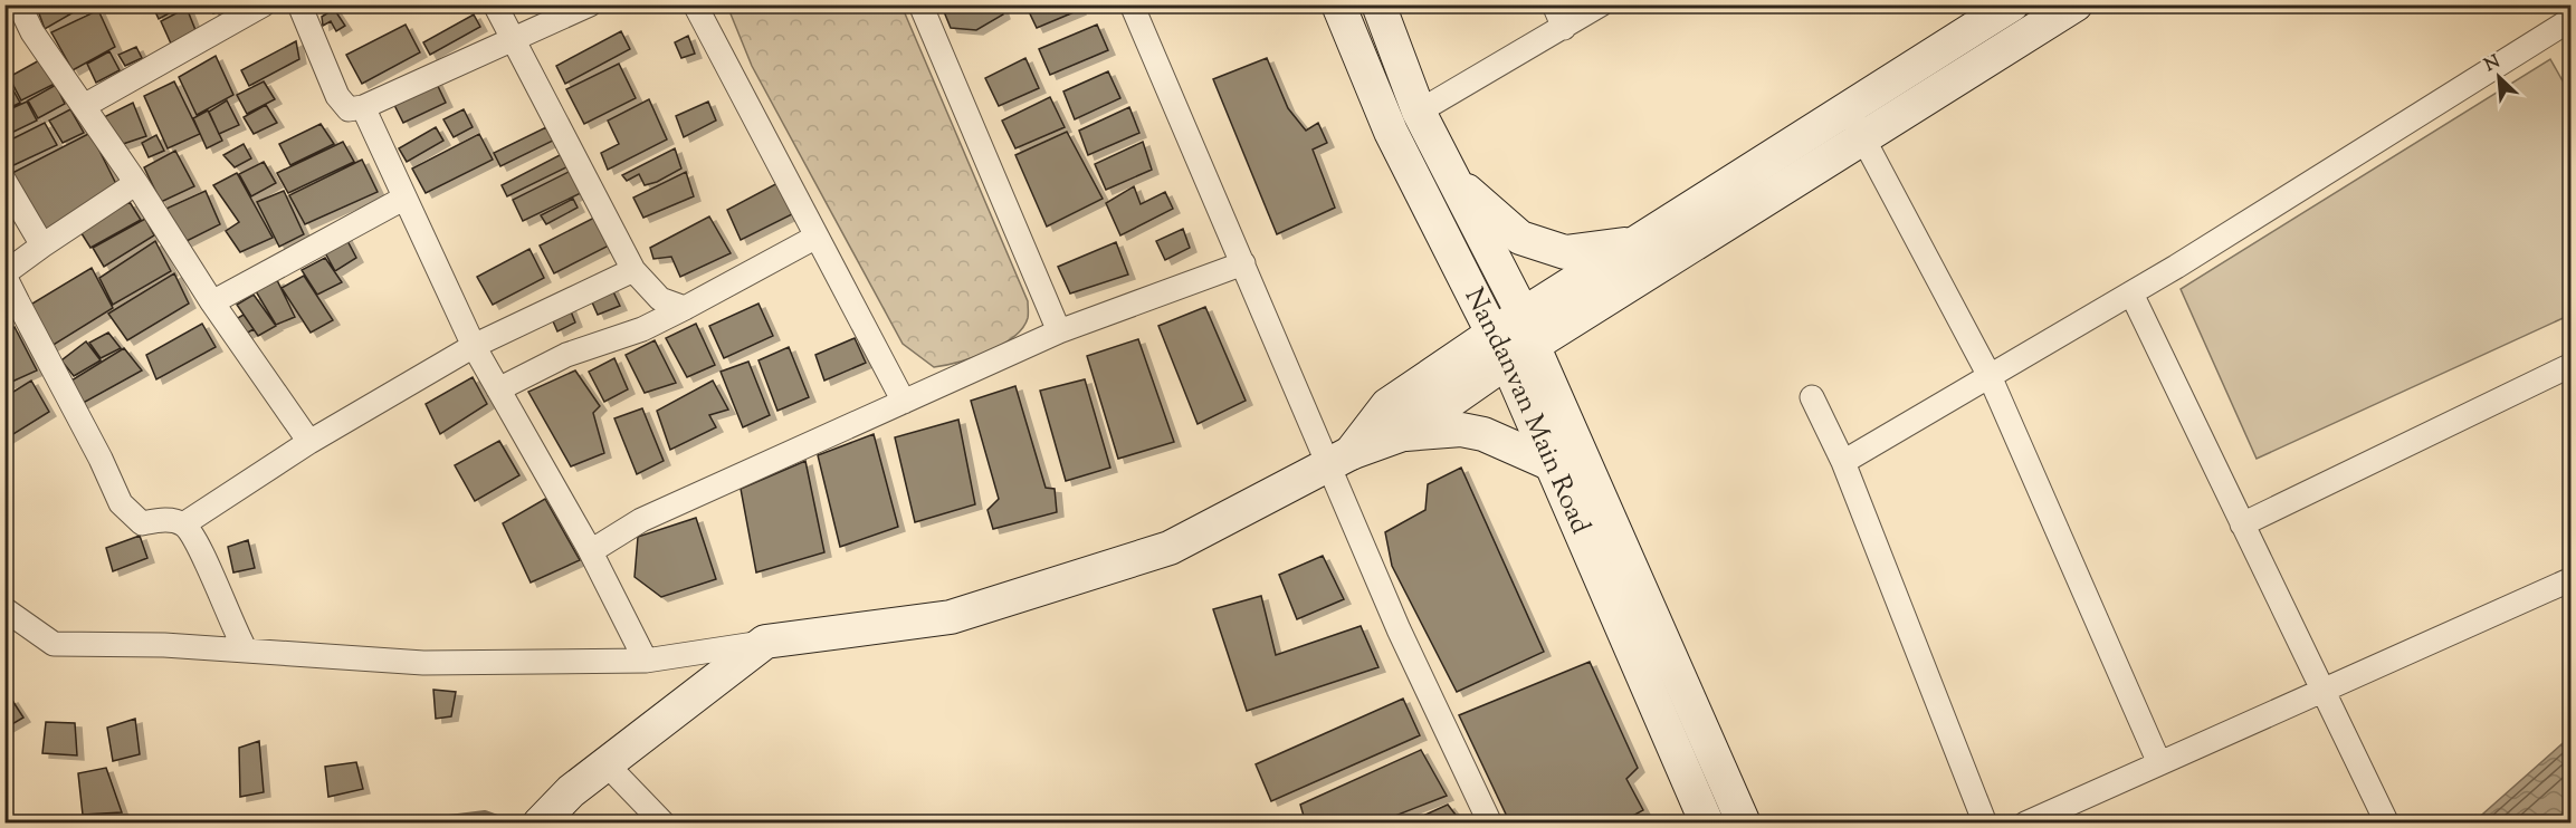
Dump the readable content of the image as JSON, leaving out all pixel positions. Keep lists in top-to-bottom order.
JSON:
{
  "streets": {
    "main road": ["Nandanvan Main Road"]
  },
  "north": "top left"
}
